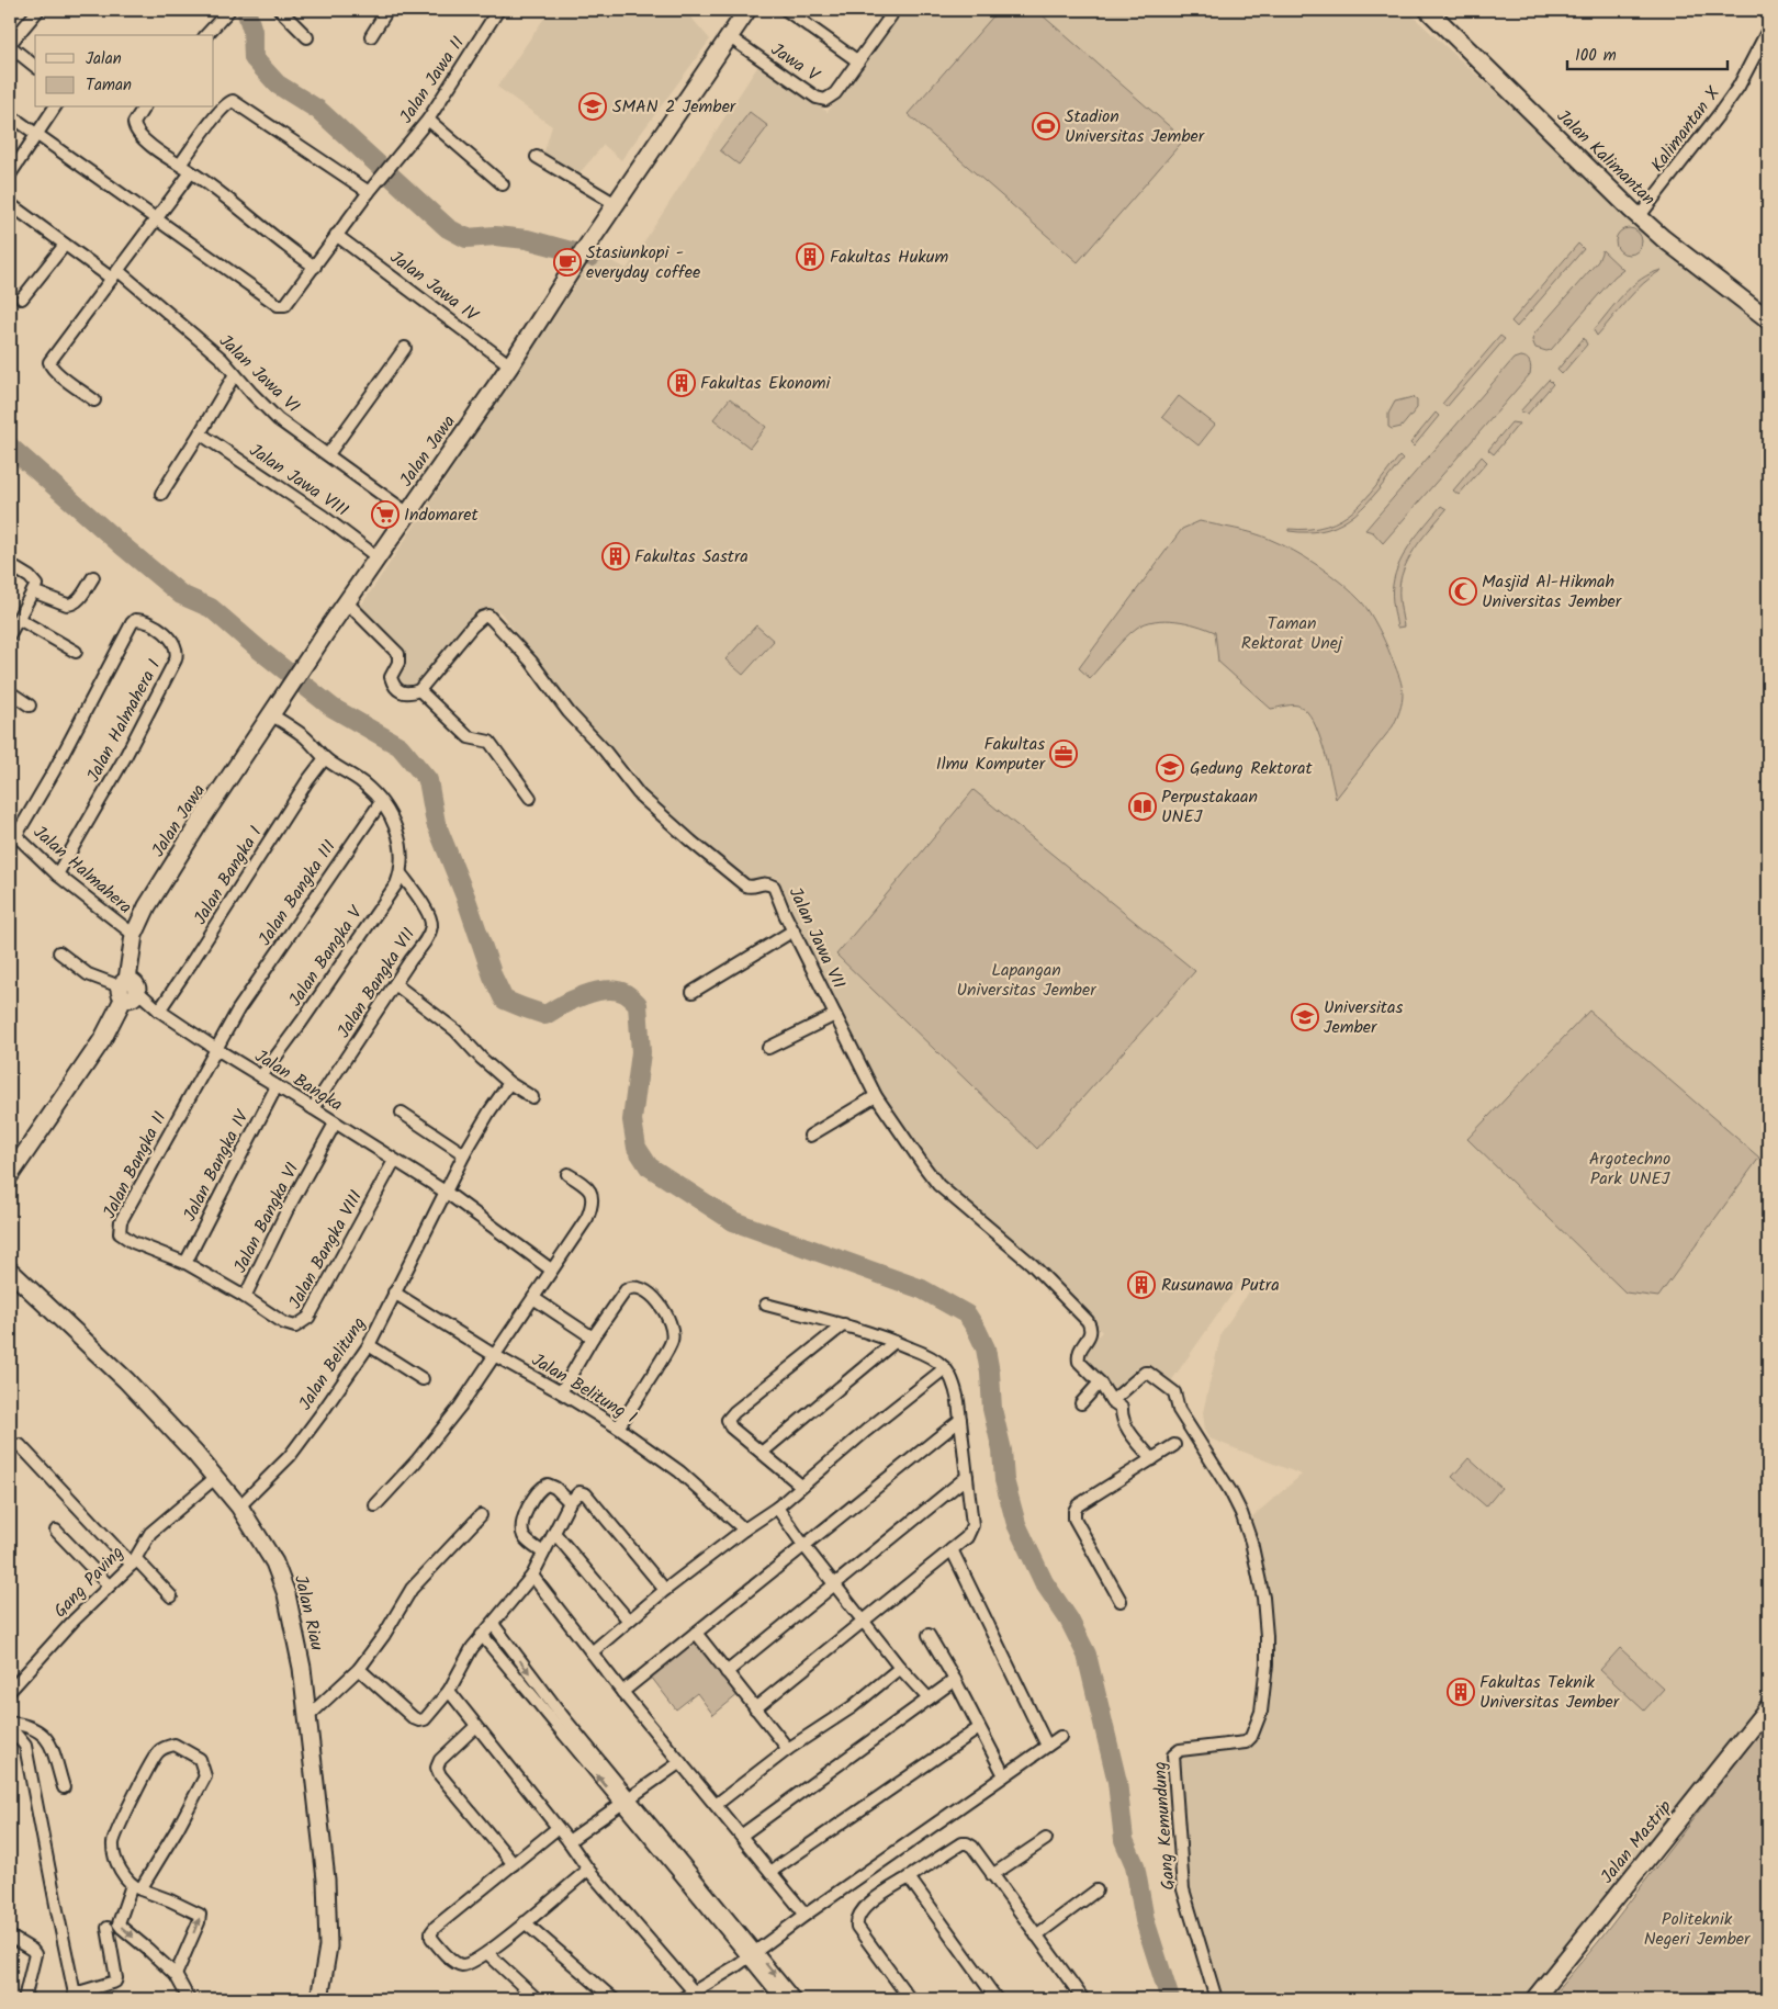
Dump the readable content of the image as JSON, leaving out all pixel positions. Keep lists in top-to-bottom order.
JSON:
{
  "streets": {
    "main road": [
      "Jalan Kalimantan",
      "Jalan Jawa",
      "Jalan Riau",
      "Jalan Mastrip"
    ],
    "street": [
      "Jawa V",
      "Jalan Jawa II",
      "Kalimantan X",
      "Jalan Jawa IV",
      "Jalan Jawa VI",
      "Jalan Jawa VIII",
      "Jalan Halmahera I",
      "Jalan Halmahera",
      "Jalan Bangka I",
      "Jalan Bangka III",
      "Jalan Jawa VII",
      "Jalan Bangka V",
      "Jalan Bangka VII",
      "Jalan Bangka",
      "Jalan Bangka II",
      "Jalan Bangka IV",
      "Jalan Bangka VI",
      "Jalan Bangka VIII",
      "Jalan Belitung",
      "Jalan Belitung I",
      "Gang Paving",
      "Gang Kemundung"
    ]
  },
  "crossings": [
    ["Jawa V", "Jalan Jawa"],
    ["Jalan Jawa II", "Jalan Jawa IV"],
    ["Kalimantan X", "Jalan Kalimantan"],
    ["Jalan Jawa IV", "Jalan Jawa"],
    ["Jalan Jawa VI", "Jalan Jawa"],
    ["Jalan Jawa", "Jalan Jawa VIII"],
    ["Jalan Jawa", "Jalan Halmahera"],
    ["Jalan Jawa", "Jalan Bangka"],
    ["Jalan Halmahera I", "Jalan Halmahera"],
    ["Jalan Bangka I", "Jalan Bangka"],
    ["Jalan Bangka III", "Jalan Bangka V"],
    ["Jalan Bangka III", "Jalan Bangka"],
    ["Jalan Bangka III", "Jalan Bangka II"],
    ["Jalan Jawa VII", "Gang Kemundung"],
    ["Jalan Bangka V", "Jalan Bangka VII"],
    ["Jalan Bangka V", "Jalan Bangka"],
    ["Jalan Bangka VII", "Jalan Bangka"],
    ["Jalan Bangka", "Jalan Bangka II"],
    ["Jalan Bangka", "Jalan Bangka IV"],
    ["Jalan Bangka", "Jalan Bangka VI"],
    ["Jalan Bangka", "Jalan Bangka VIII"],
    ["Jalan Bangka", "Jalan Belitung"],
    ["Jalan Bangka II", "Jalan Bangka IV"],
    ["Jalan Bangka II", "Jalan Bangka VI"],
    ["Jalan Bangka IV", "Jalan Bangka VI"],
    ["Jalan Bangka VI", "Jalan Bangka VIII"],
    ["Jalan Belitung", "Jalan Belitung I"],
    ["Jalan Belitung", "Jalan Riau"],
    ["Gang Paving", "Jalan Riau"]
  ],
  "parks": [
    "Taman Rektorat Unej",
    "Lapangan Universitas Jember",
    "Argotechno Park UNEJ",
    "Politeknik Negeri Jember"
  ],
  "places": {
    "school or university": ["SMAN 2 Jember", "Gedung Rektorat", "Universitas Jember"],
    "sports": ["Stadion Universitas Jember"],
    "building": [
      "Fakultas Hukum",
      "Fakultas Ekonomi",
      "Fakultas Sastra",
      "Rusunawa Putra",
      "Fakultas Teknik Universitas Jember"
    ],
    "cafe": ["Stasiunkopi - everyday coffee"],
    "supermarket": ["Indomaret"],
    "mosque": ["Masjid Al-Hikmah Universitas Jember"],
    "office": ["Fakultas Ilmu Komputer"],
    "library": ["Perpustakaan UNEJ"]
  },
  "legend": ["Jalan", "Taman"],
  "scale_bar": "100 m"
}
